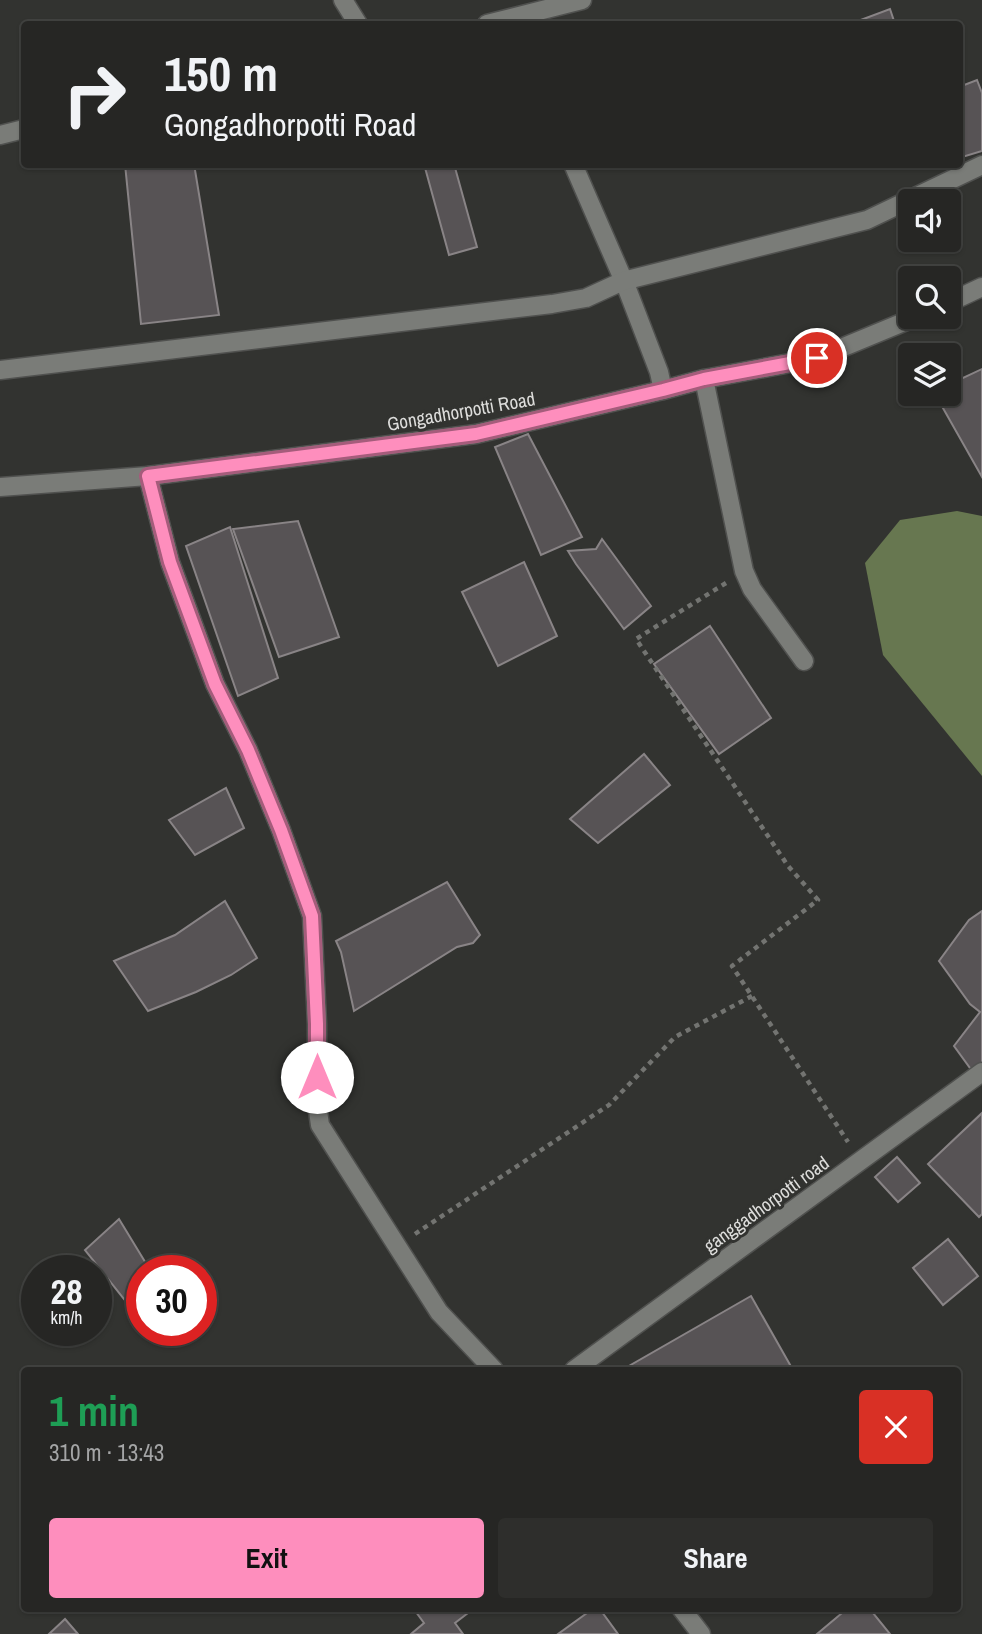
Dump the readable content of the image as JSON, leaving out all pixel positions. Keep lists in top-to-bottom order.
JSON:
{
  "streets": {
    "street": ["Gongadhorpotti Road", "ganggadhorpotti road"]
  },
  "page": {
    "turn": ["150 m", "Gongadhorpotti Road"],
    "speed": "28 km/h",
    "limit": "30",
    "heading": ["1 min", "310 m · 13:43"],
    "buttons": ["Exit", "Share"]
  }
}
